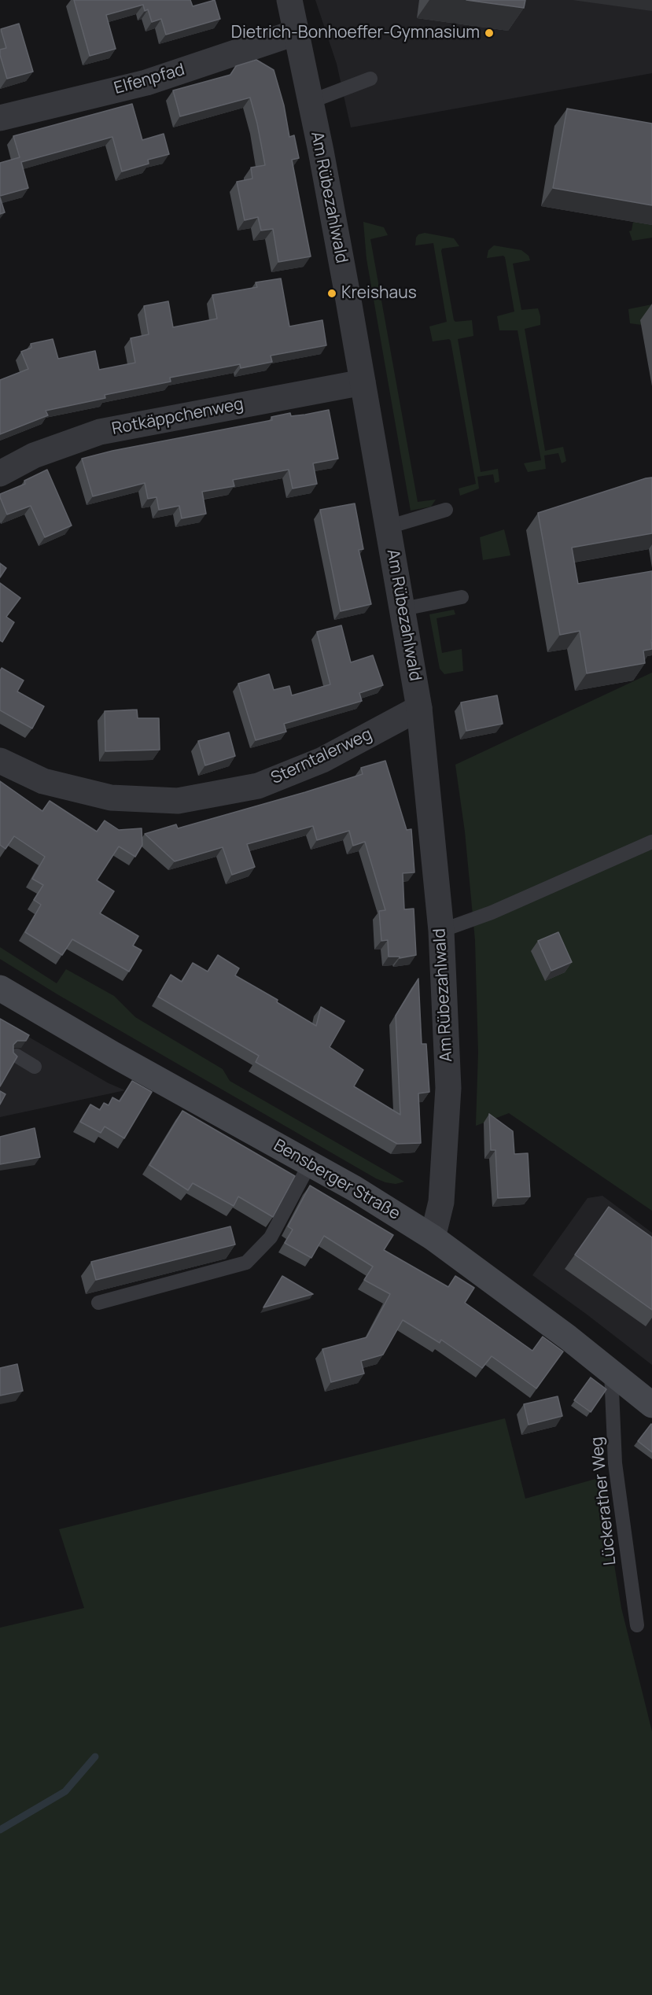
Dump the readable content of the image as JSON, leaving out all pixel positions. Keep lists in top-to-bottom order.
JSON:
{
  "streets": {
    "main road": ["Bensberger Straße"],
    "street": [
      "Elfenpfad",
      "Am Rübezahlwald",
      "Rotkäppchenweg",
      "Sterntalerweg"
    ],
    "lane": ["Lückerather Weg"]
  },
  "crossings": [
    ["Elfenpfad", "Am Rübezahlwald"],
    ["Am Rübezahlwald", "Rotkäppchenweg"],
    ["Am Rübezahlwald", "Sterntalerweg"],
    ["Am Rübezahlwald", "Bensberger Straße"],
    ["Bensberger Straße", "Lückerather Weg"]
  ],
  "places": ["Dietrich-Bonhoeffer-Gymnasium", "Kreishaus"]
}
